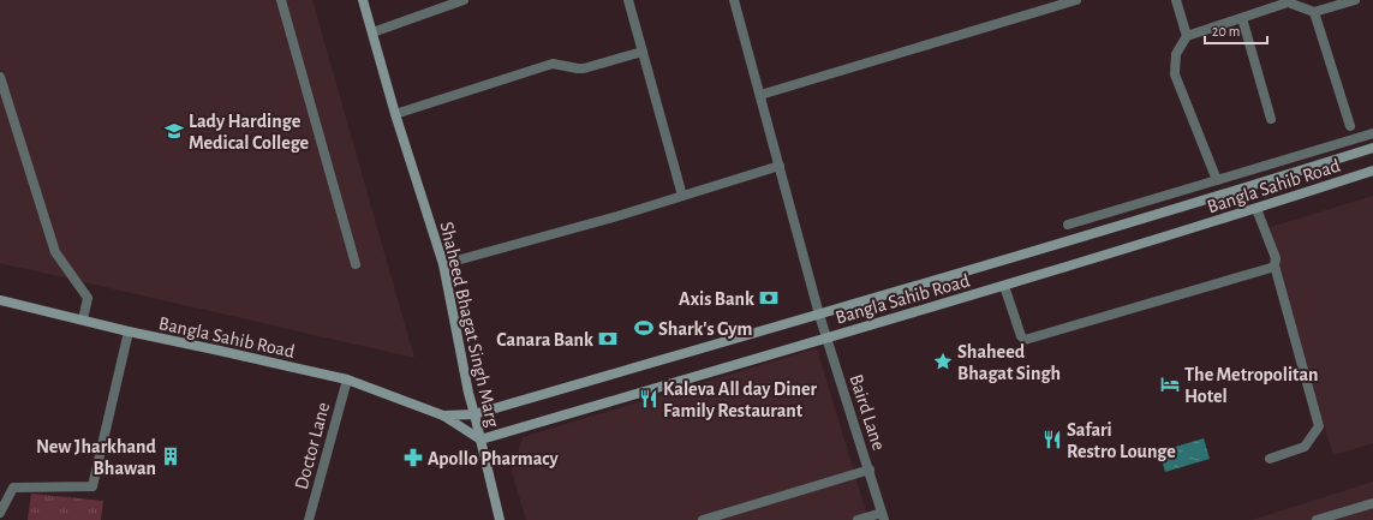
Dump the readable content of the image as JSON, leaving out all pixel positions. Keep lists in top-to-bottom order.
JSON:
{
  "streets": {
    "street": [
      "Bangla Sahib Road",
      "Shaheed Bhagat Singh Marg",
      "Baird Lane",
      "Doctor Lane"
    ]
  },
  "crossings": [
    ["Bangla Sahib Road", "Shaheed Bhagat Singh Marg"],
    ["Bangla Sahib Road", "Baird Lane"],
    ["Bangla Sahib Road", "Doctor Lane"]
  ],
  "places": {
    "school or university": ["Lady Hardinge Medical College"],
    "bank": ["Axis Bank", "Canara Bank"],
    "sports": ["Shark's Gym"],
    "place": ["Shaheed Bhagat Singh"],
    "hotel": ["The Metropolitan Hotel"],
    "restaurant": ["Kaleva All day Diner Family Restaurant", "Safari Restro Lounge"],
    "building": ["New Jharkhand Bhawan"],
    "pharmacy": ["Apollo Pharmacy"]
  },
  "scale_bar": "20 m"
}
